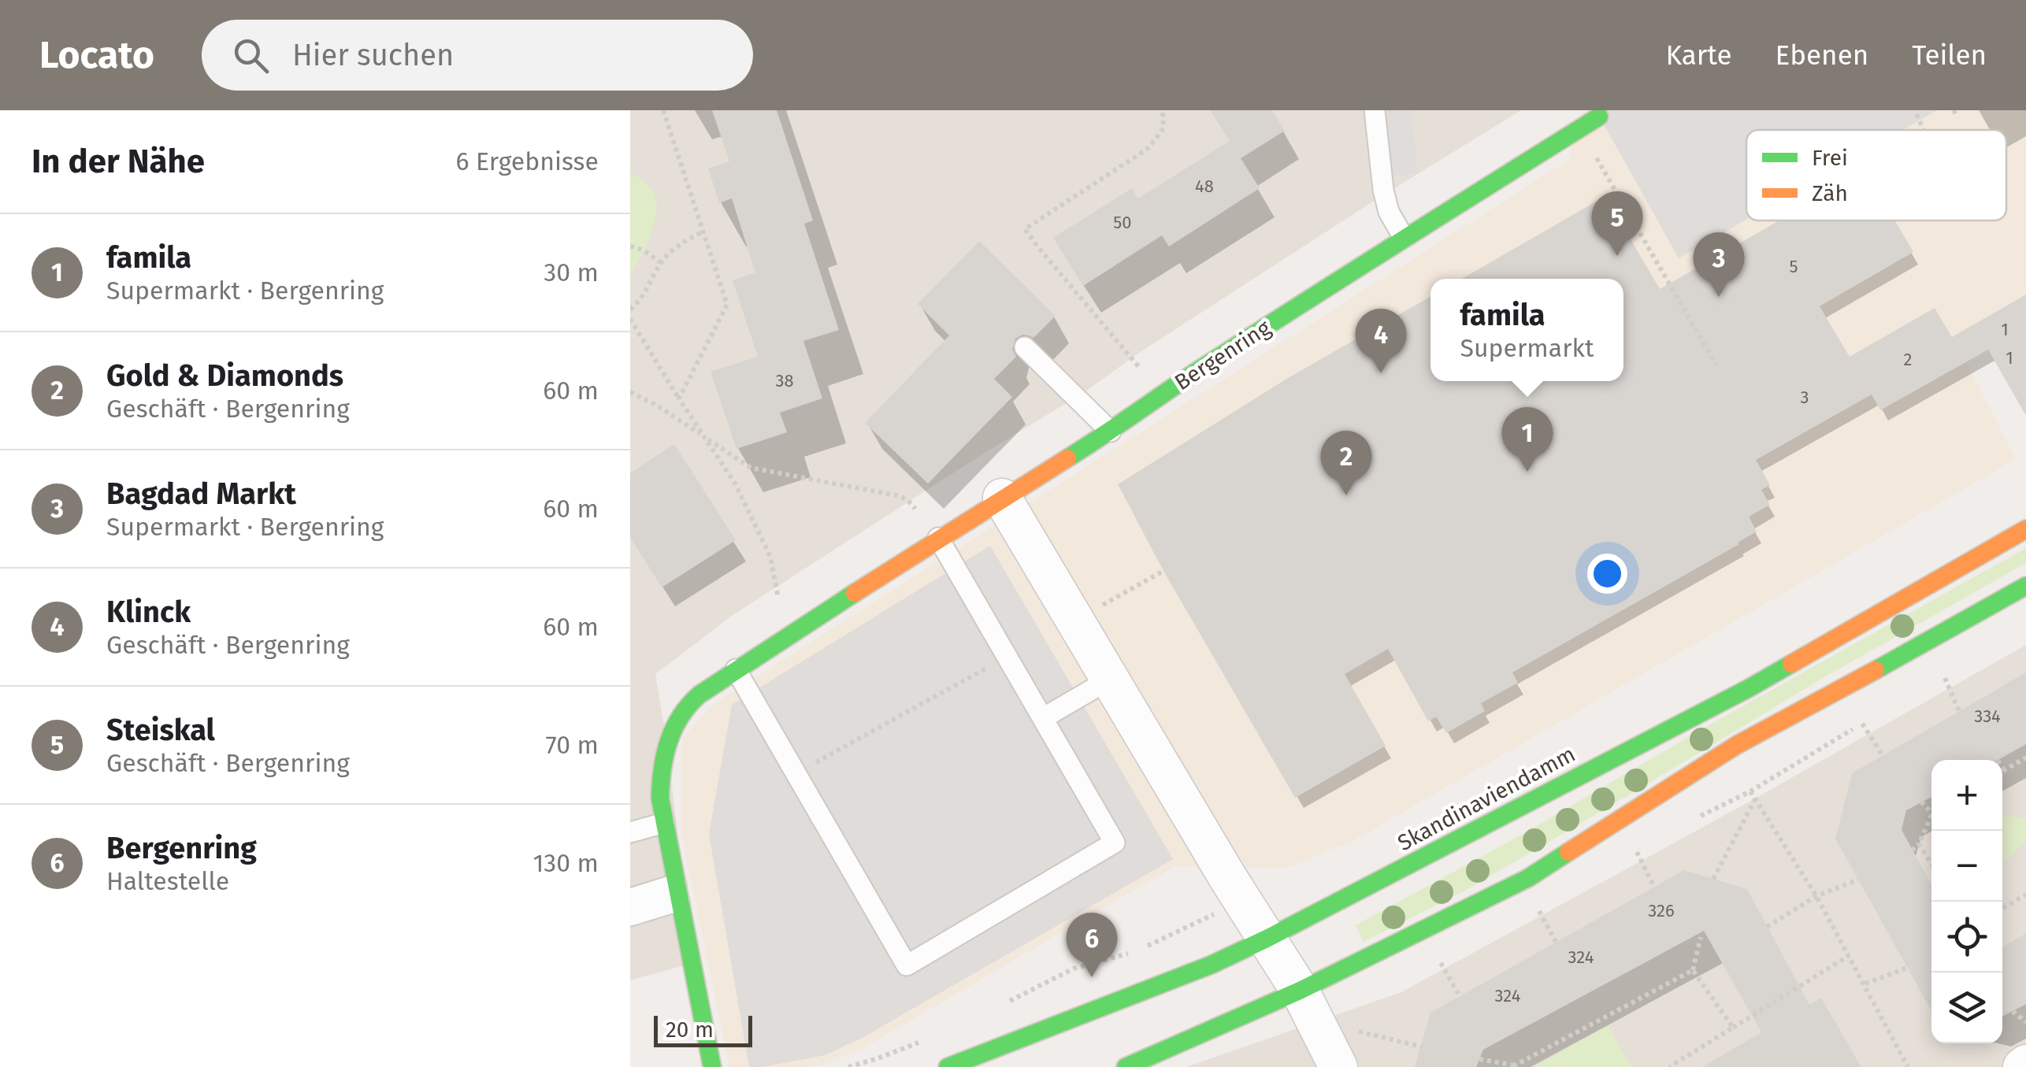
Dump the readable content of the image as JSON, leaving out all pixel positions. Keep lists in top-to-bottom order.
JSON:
{
  "streets": {
    "main road": ["Bergenring", "Skandinaviendamm"]
  },
  "house_numbers": [
    "48",
    "50",
    "5",
    "1",
    "1",
    "2",
    "38",
    "3",
    "334",
    "326",
    "324",
    "324"
  ],
  "legend": ["Frei", "Zäh"],
  "scale_bar": "20 m",
  "page": {
    "header": "Locato",
    "search": "Hier suchen",
    "nav": ["Karte", "Ebenen", "Teilen"],
    "heading": ["In der Nähe", "6 Ergebnisse"],
    "pins": [
      "5",
      "3",
      "4",
      "1",
      "2",
      "6"
    ],
    "list": [
      {
        "mark": "1",
        "name": "famila",
        "note": "Supermarkt · Bergenring",
        "value": "30 m"
      },
      {
        "mark": "2",
        "name": "Gold & Diamonds",
        "note": "Geschäft · Bergenring",
        "value": "60 m"
      },
      {
        "mark": "3",
        "name": "Bagdad Markt",
        "note": "Supermarkt · Bergenring",
        "value": "60 m"
      },
      {
        "mark": "4",
        "name": "Klinck",
        "note": "Geschäft · Bergenring",
        "value": "60 m"
      },
      {
        "mark": "5",
        "name": "Steiskal",
        "note": "Geschäft · Bergenring",
        "value": "70 m"
      },
      {
        "mark": "6",
        "name": "Bergenring",
        "note": "Haltestelle",
        "value": "130 m"
      }
    ],
    "popup": ["famila", "Supermarkt"],
    "map_buttons": ["+", "−"],
    "scale": "20 m"
  }
}
